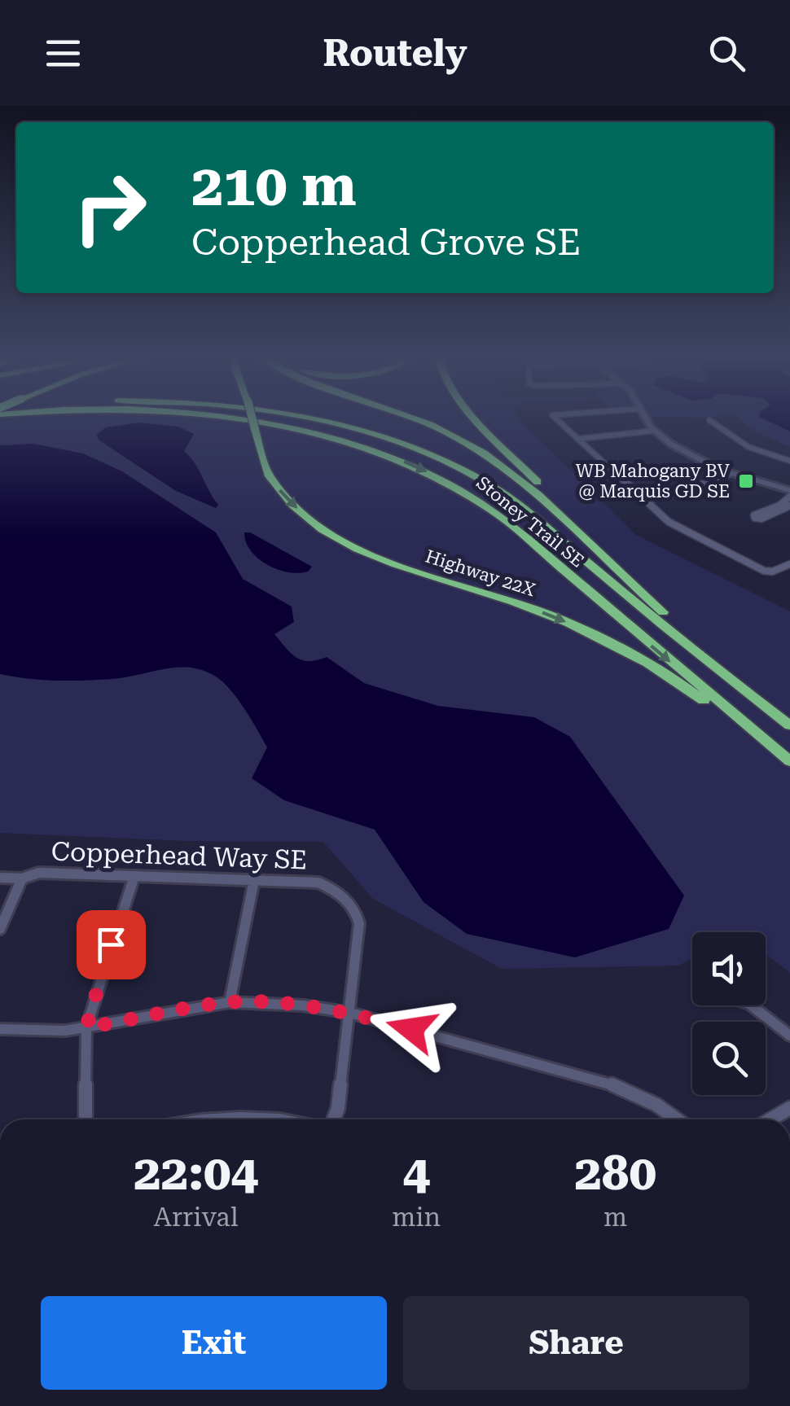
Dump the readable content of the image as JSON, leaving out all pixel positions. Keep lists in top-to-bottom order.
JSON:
{
  "streets": {
    "highway": ["Stoney Trail SE", "Highway 22X"],
    "street": ["Copperhead Way SE"]
  },
  "places": {
    "transit": ["WB Mahogany BV @ Marquis GD SE"]
  },
  "page": {
    "header": "Routely",
    "turn": ["210 m", "Copperhead Grove SE"],
    "eta": [
      "22:04",
      "Arrival",
      "4",
      "min",
      "280",
      "m"
    ],
    "buttons": ["Exit", "Share"]
  }
}
